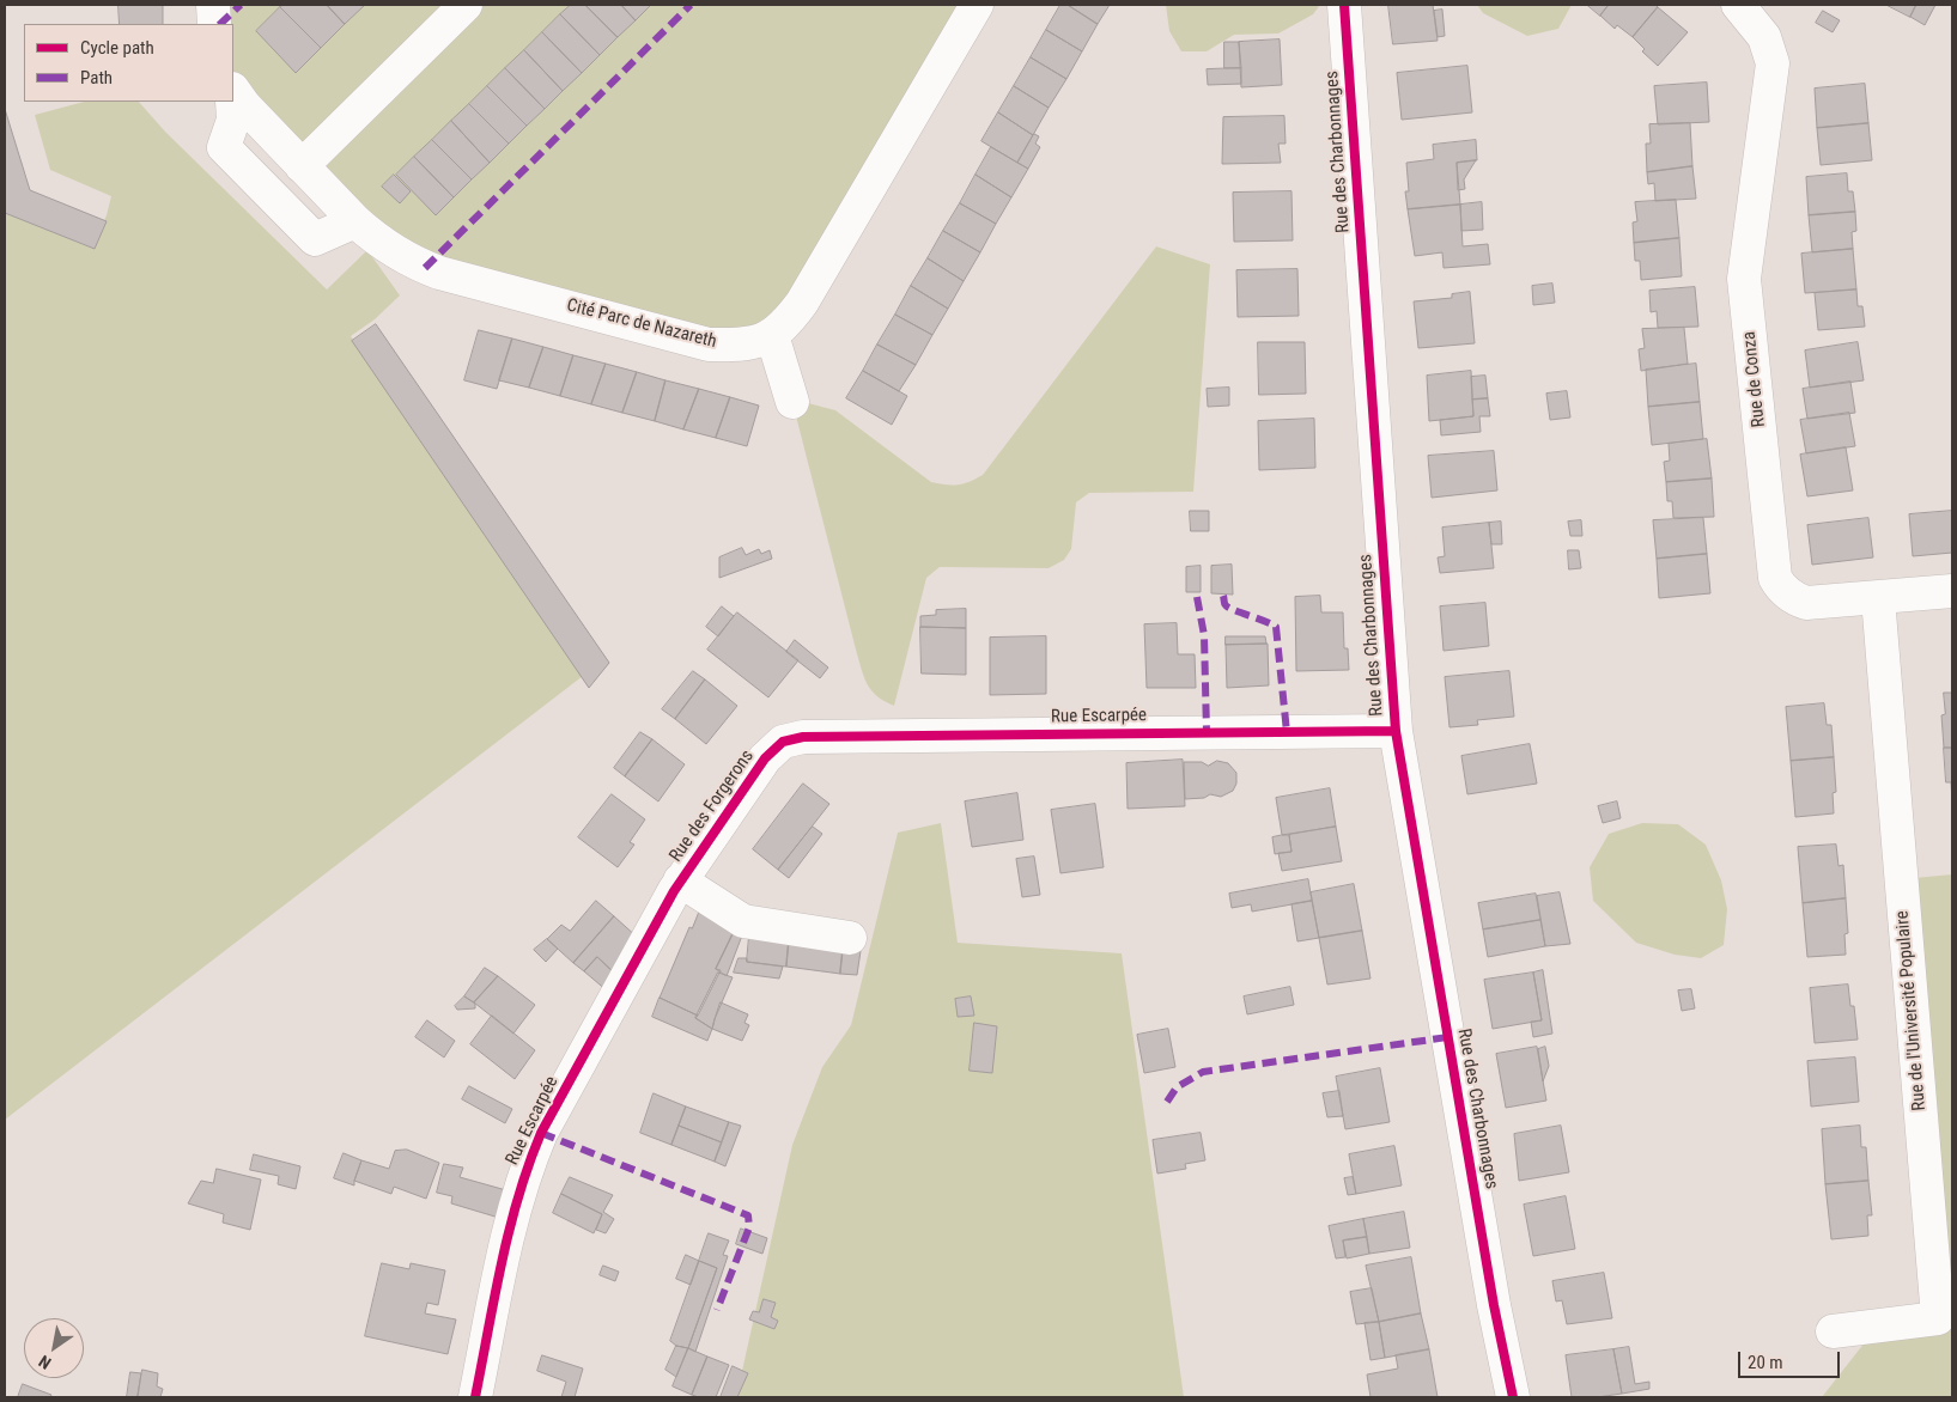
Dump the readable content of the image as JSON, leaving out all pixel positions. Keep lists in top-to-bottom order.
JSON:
{
  "streets": {
    "street": [
      "Rue des Charbonnages",
      "Cité Parc de Nazareth",
      "Rue de Conza",
      "Rue Escarpée",
      "Rue des Forgerons",
      "Rue de l'Université Populaire"
    ]
  },
  "crossings": [
    ["Rue des Charbonnages", "Rue Escarpée"],
    ["Rue de Conza", "Rue de l'Université Populaire"],
    ["Rue Escarpée", "Rue des Forgerons"]
  ],
  "legend": ["Cycle path", "Path"],
  "scale_bar": "20 m",
  "north": "bottom left"
}
